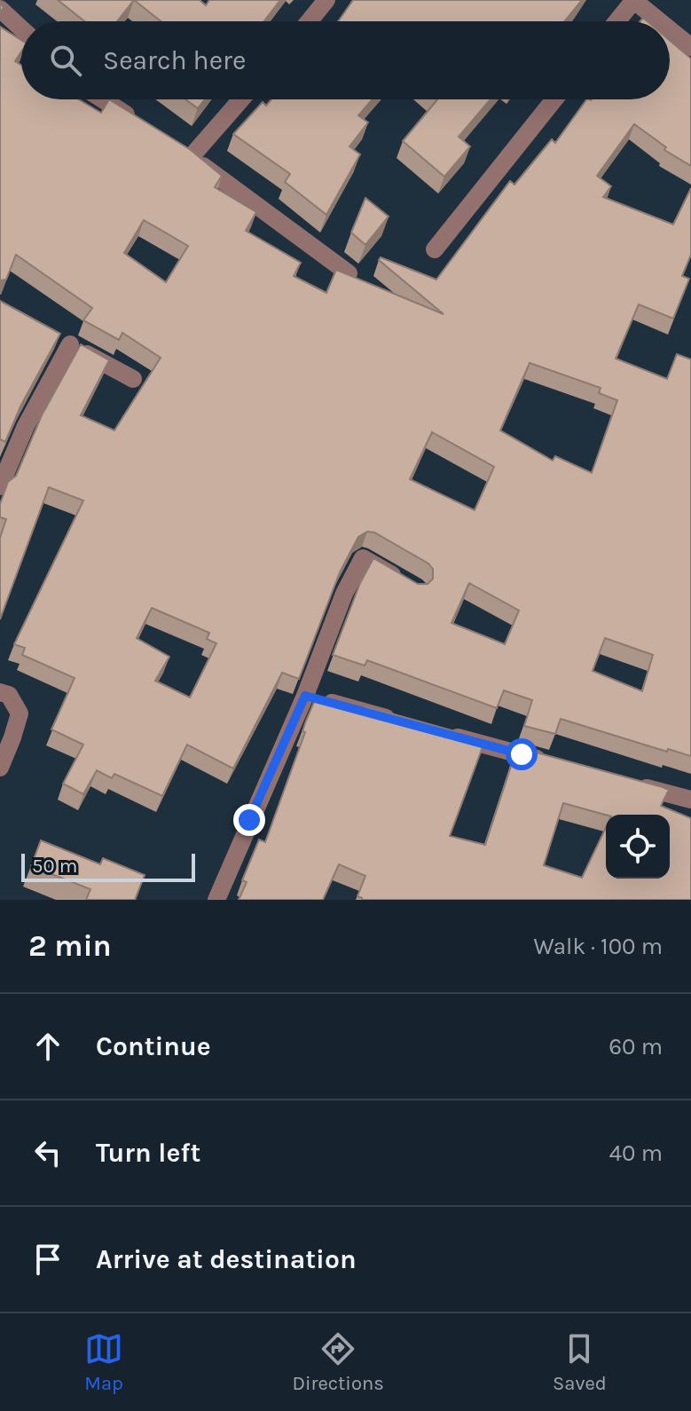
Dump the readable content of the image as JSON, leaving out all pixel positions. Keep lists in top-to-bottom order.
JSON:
{
  "scale_bar": "50 m",
  "page": {
    "search": "Search here",
    "scale": "50 m",
    "heading": ["2 min", "Walk · 100 m"],
    "list": [
      ["Continue", "60 m"],
      ["Turn left", "40 m"],
      "Arrive at destination"
    ],
    "nav": ["Map", "Directions", "Saved"]
  }
}
